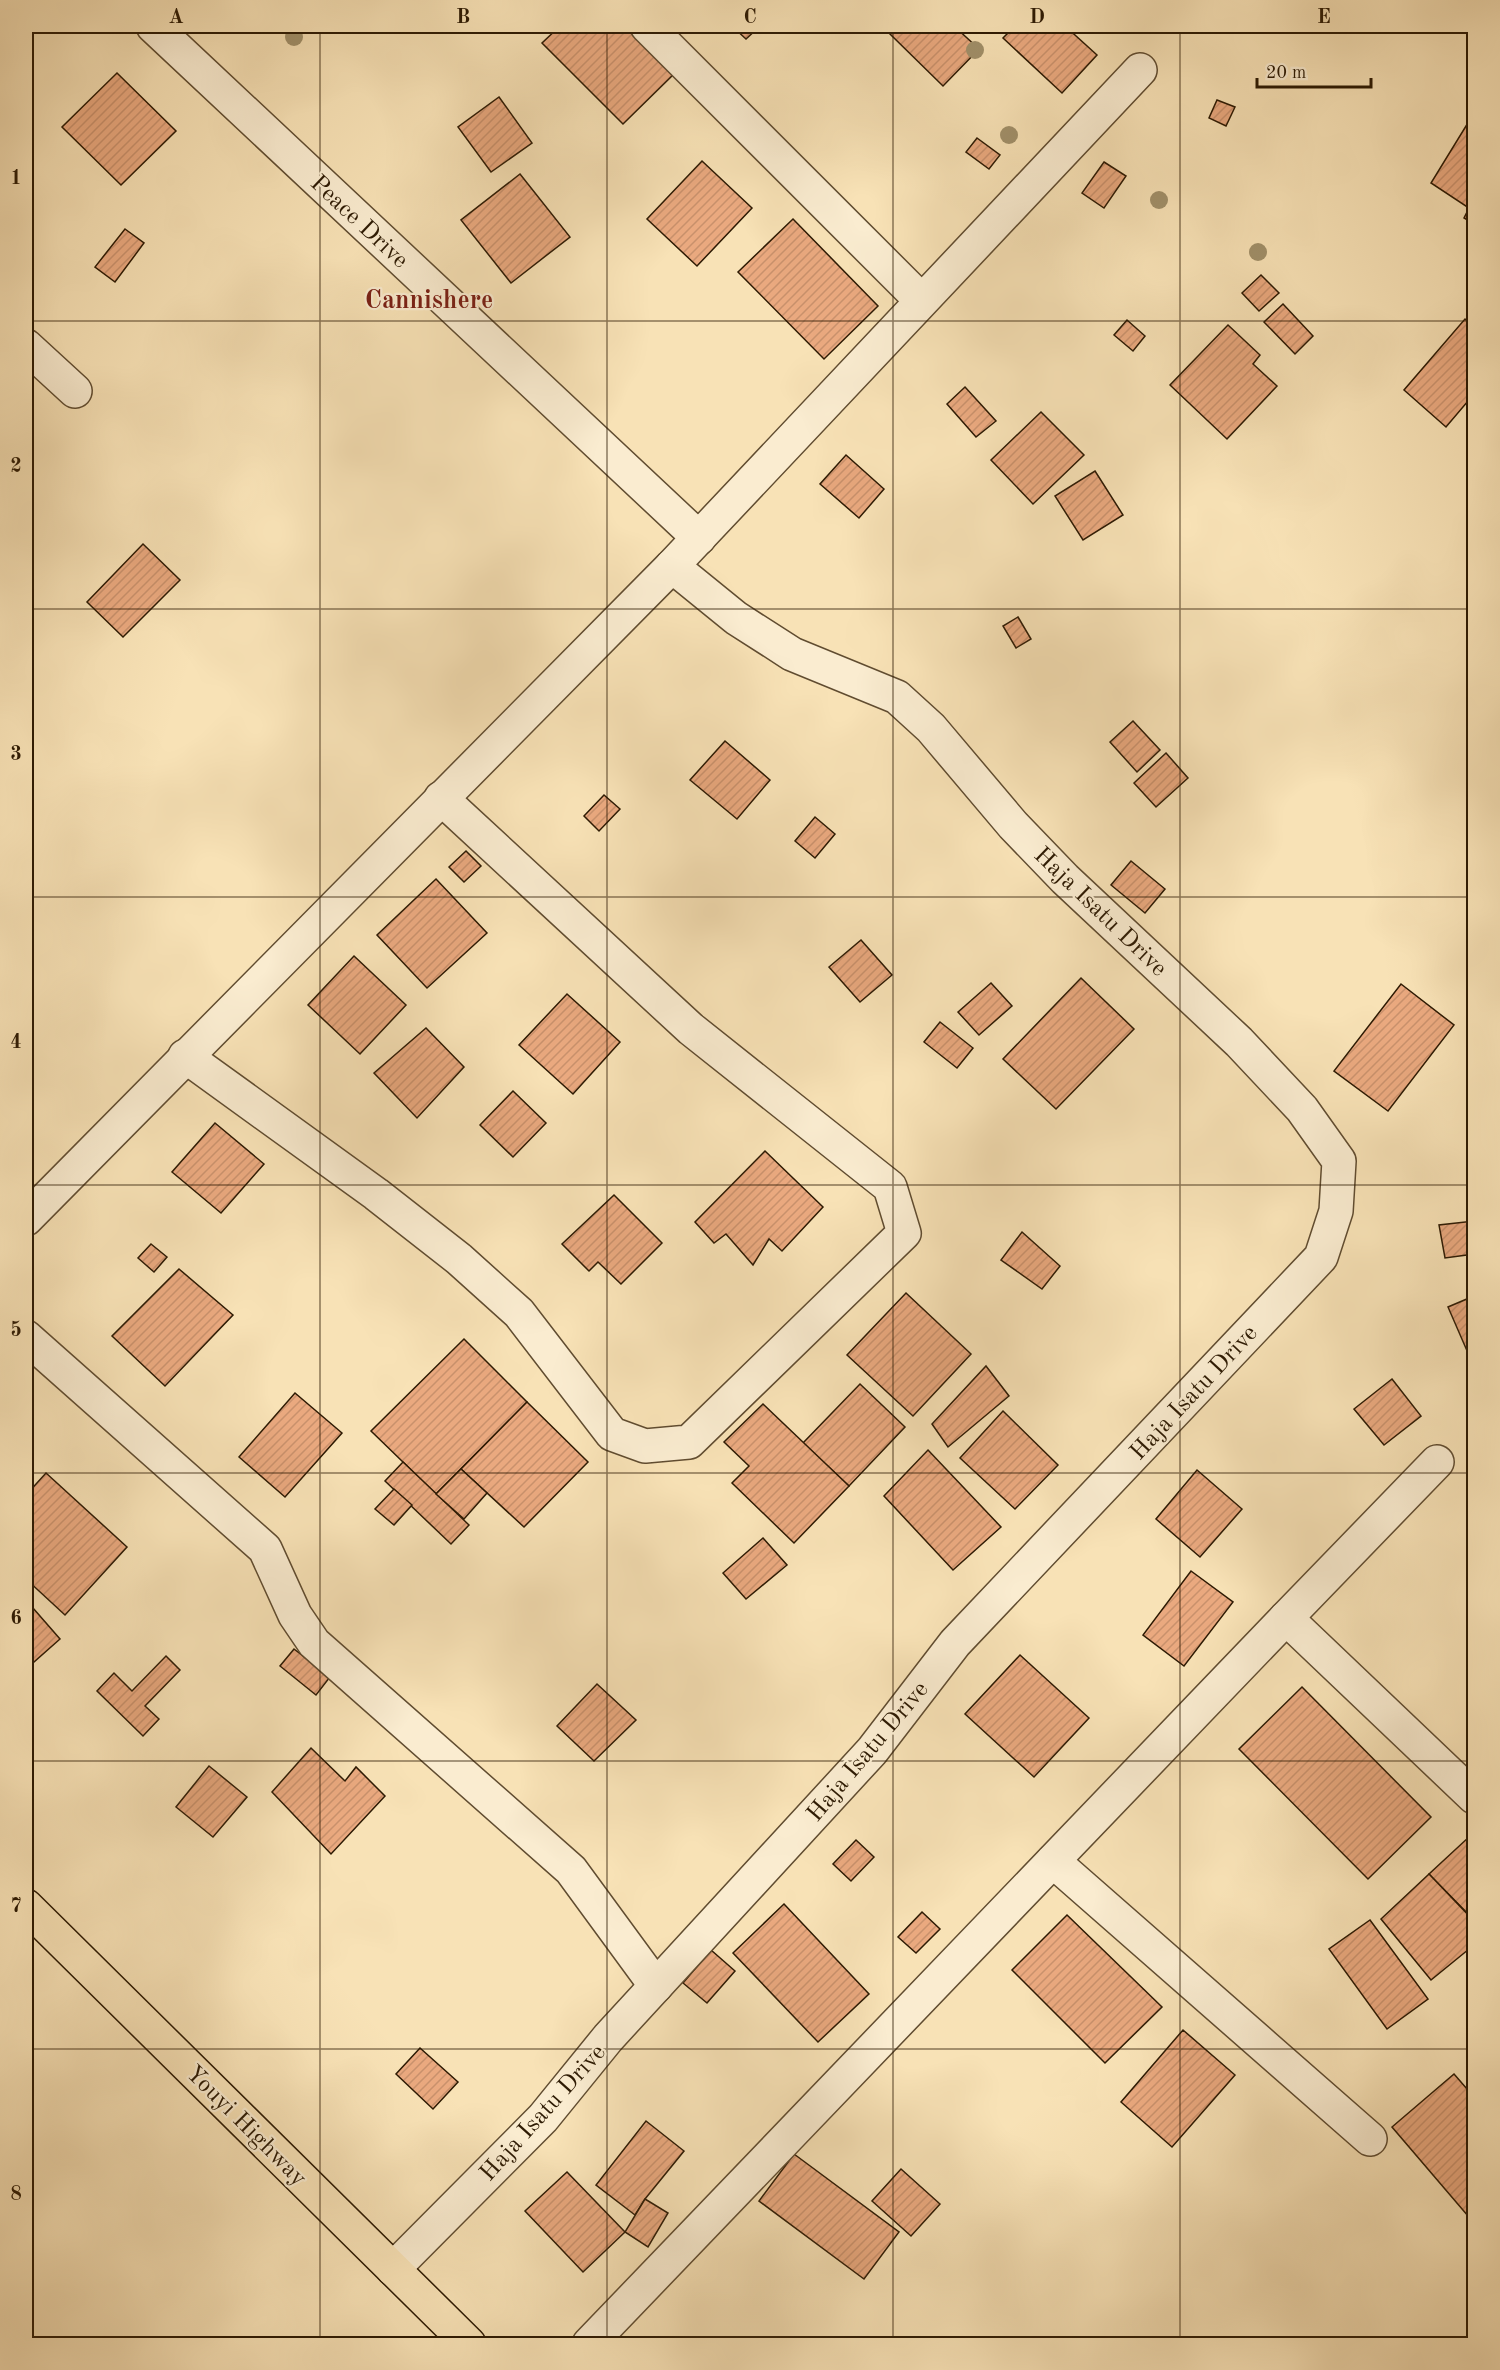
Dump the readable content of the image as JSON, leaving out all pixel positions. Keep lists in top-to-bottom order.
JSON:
{
  "streets": {
    "main road": ["Youyi Highway"],
    "street": ["Peace Drive", "Haja Isatu Drive"]
  },
  "crossings": [
    ["Haja Isatu Drive", "Youyi Highway"]
  ],
  "districts": ["Cannishere"],
  "scale_bar": "20 m",
  "grid": {
    "columns": [
      "A",
      "B",
      "C",
      "D",
      "E"
    ],
    "rows": [
      "1",
      "2",
      "3",
      "4",
      "5",
      "6",
      "7",
      "8"
    ]
  }
}
